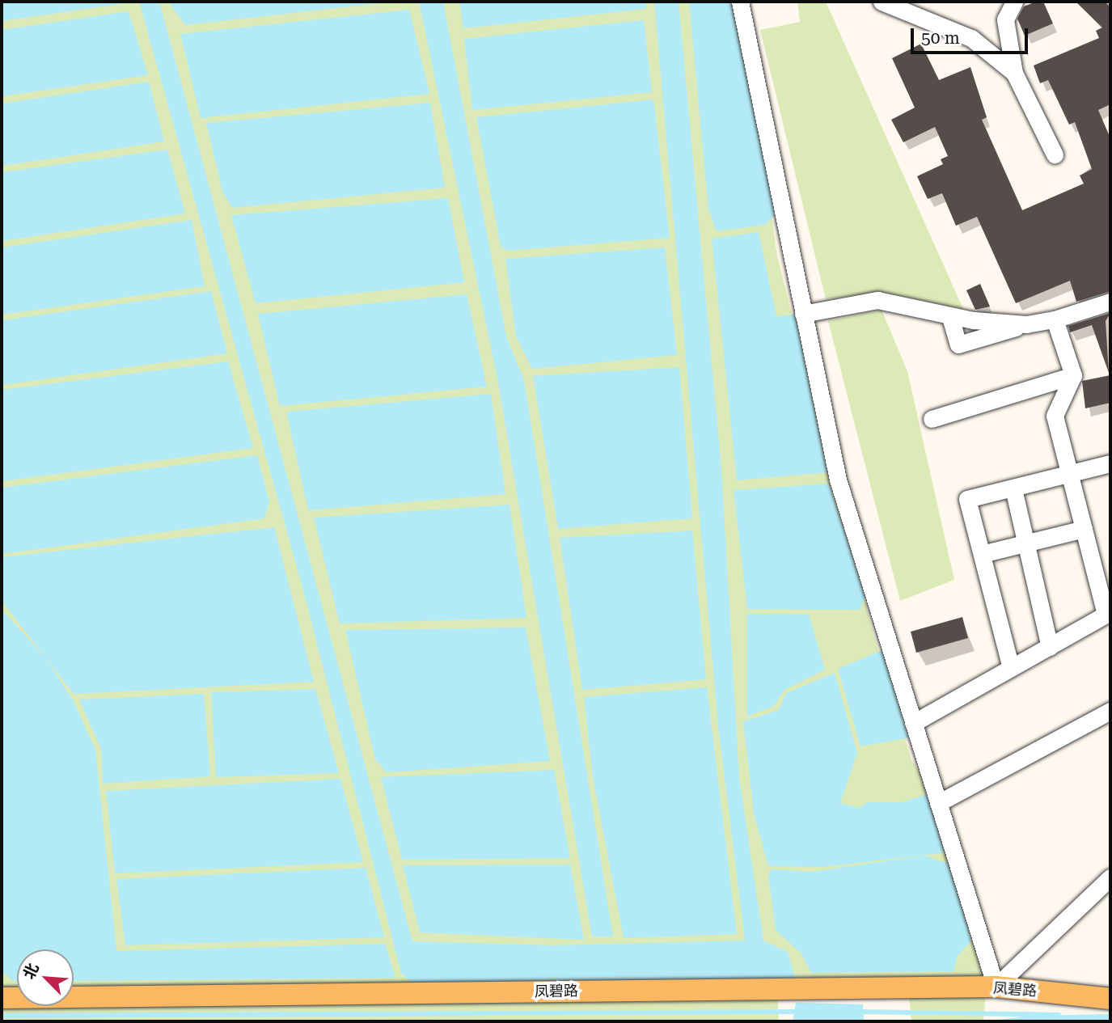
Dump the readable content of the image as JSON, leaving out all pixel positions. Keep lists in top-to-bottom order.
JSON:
{
  "streets": {
    "main road": ["凤碧路"]
  },
  "scale_bar": "50 m",
  "north": "top left"
}
